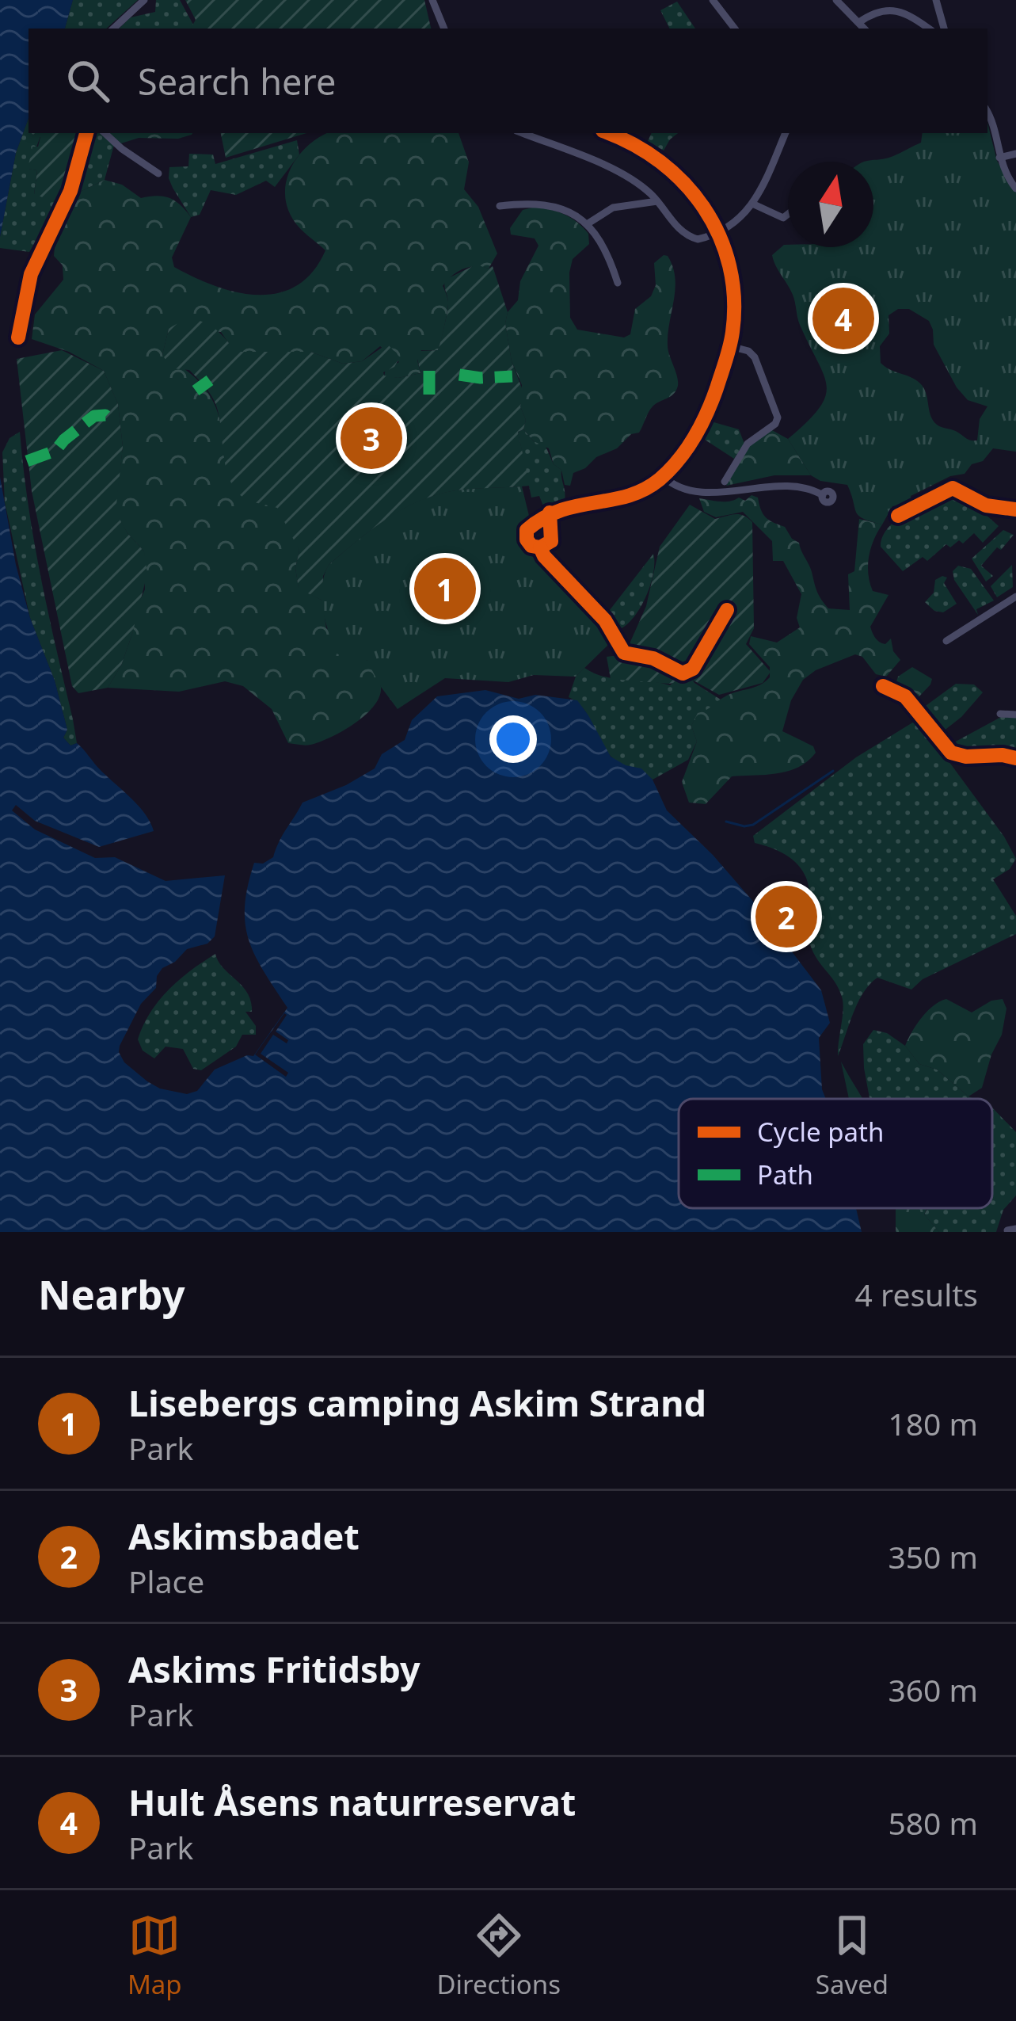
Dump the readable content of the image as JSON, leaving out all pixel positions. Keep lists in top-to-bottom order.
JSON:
{
  "legend": ["Cycle path", "Path"],
  "north": "top",
  "page": {
    "search": "Search here",
    "pins": [
      "4",
      "3",
      "1",
      "2"
    ],
    "heading": ["Nearby", "4 results"],
    "list": [
      {
        "mark": "1",
        "name": "Lisebergs camping Askim Strand",
        "note": "Park",
        "value": "180 m"
      },
      {
        "mark": "2",
        "name": "Askimsbadet",
        "note": "Place",
        "value": "350 m"
      },
      {
        "mark": "3",
        "name": "Askims Fritidsby",
        "note": "Park",
        "value": "360 m"
      },
      {
        "mark": "4",
        "name": "Hult Åsens naturreservat",
        "note": "Park",
        "value": "580 m"
      }
    ],
    "nav": ["Map", "Directions", "Saved"]
  }
}
